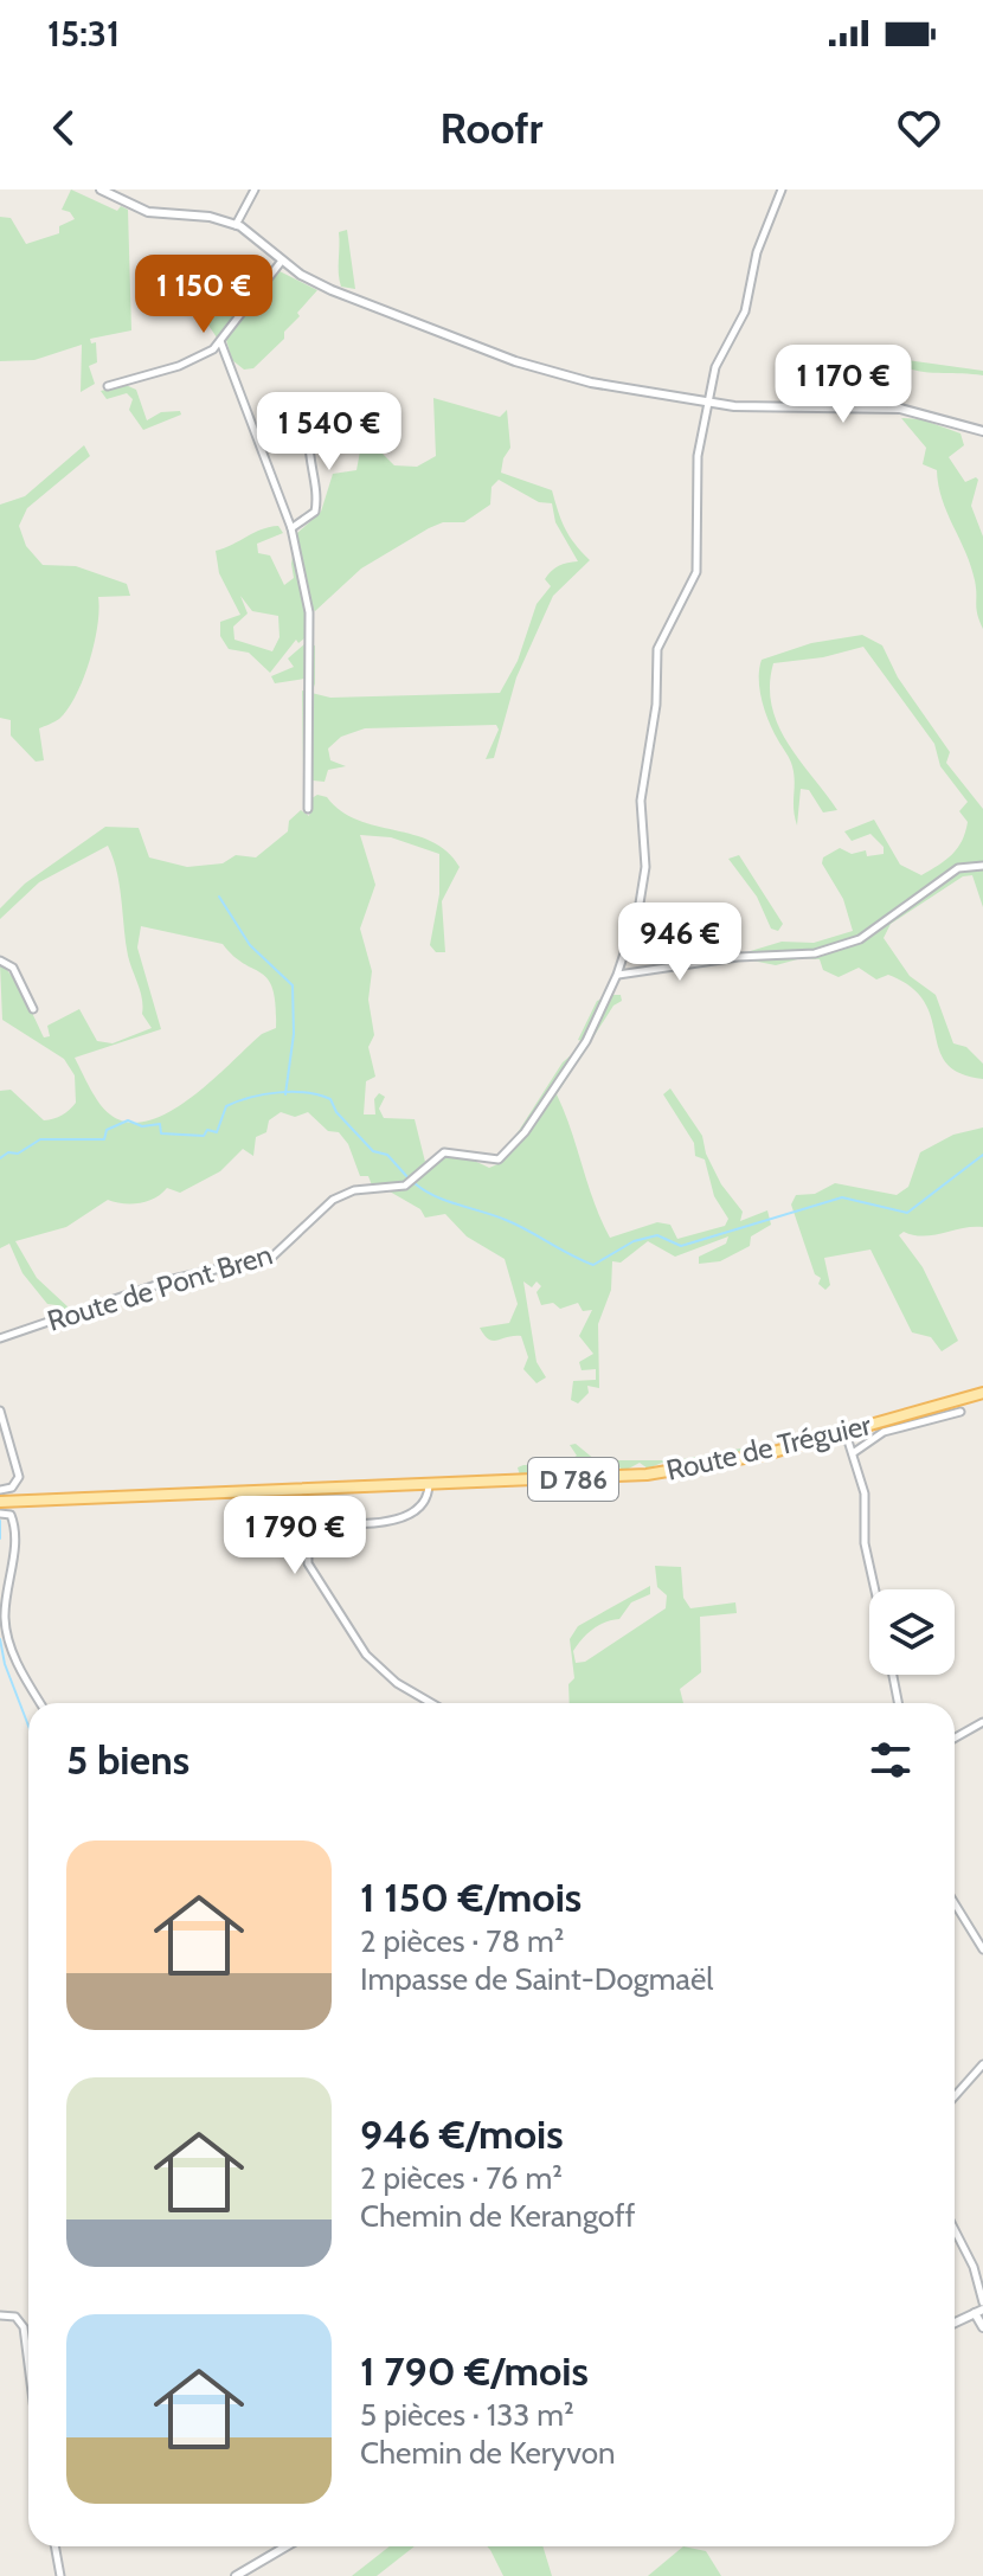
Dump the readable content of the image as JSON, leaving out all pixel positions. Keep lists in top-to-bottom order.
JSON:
{
  "streets": {
    "main road": ["Route de Tréguier", "D 786"],
    "street": ["Route de Pont Bren"]
  },
  "page": {
    "status": "15:31",
    "header": "Roofr",
    "price": [
      "1 150 €",
      "1 170 €",
      "1 540 €",
      "946 €",
      "1 790 €"
    ],
    "heading": "5 biens",
    "list": [
      {
        "name": "1 150 €/mois",
        "note": "2 pièces · 78 m² · Impasse de Saint-Dogmaël"
      },
      {
        "name": "946 €/mois",
        "note": "2 pièces · 76 m² · Chemin de Kerangoff"
      },
      {
        "name": "1 790 €/mois",
        "note": "5 pièces · 133 m² · Chemin de Keryvon"
      }
    ]
  }
}
